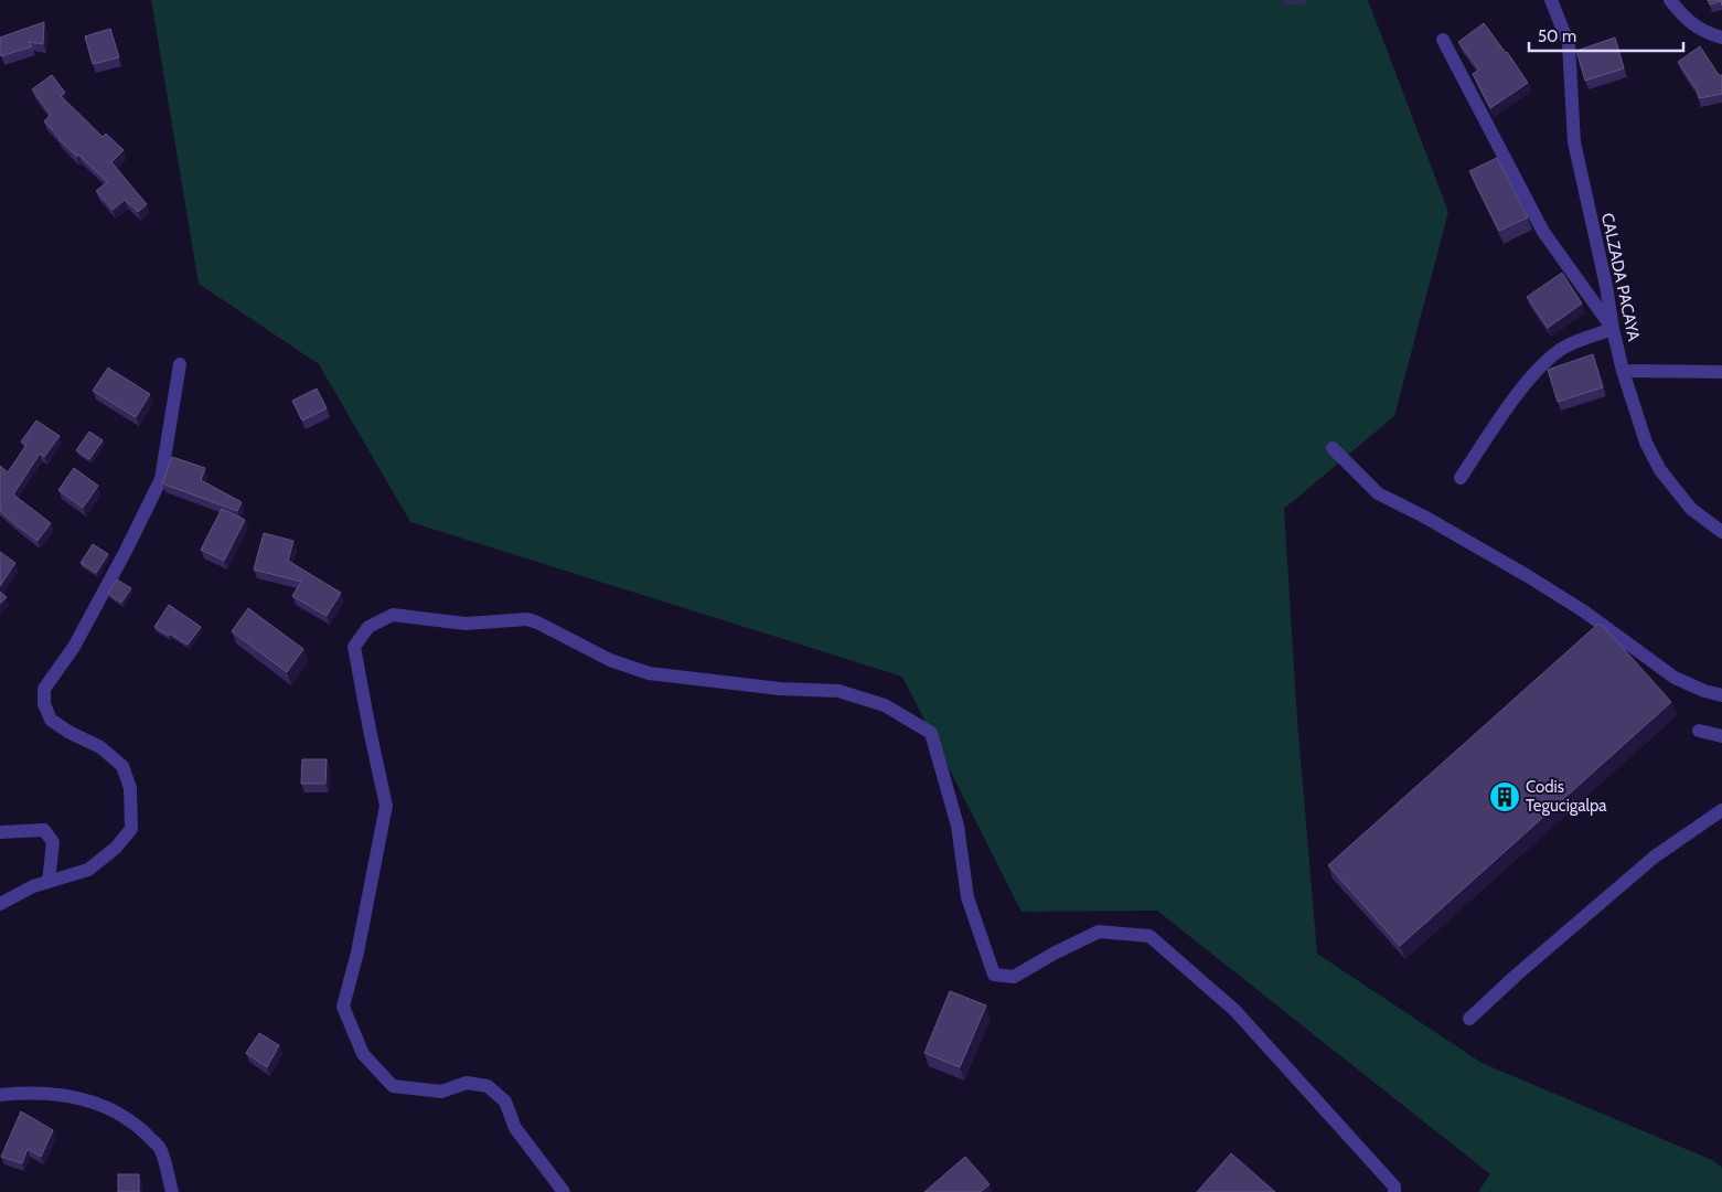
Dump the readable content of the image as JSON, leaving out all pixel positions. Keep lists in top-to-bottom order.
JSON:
{
  "streets": {
    "street": ["CALZADA PACAYA"]
  },
  "places": {
    "building": ["Codis Tegucigalpa"]
  },
  "scale_bar": "50 m"
}
